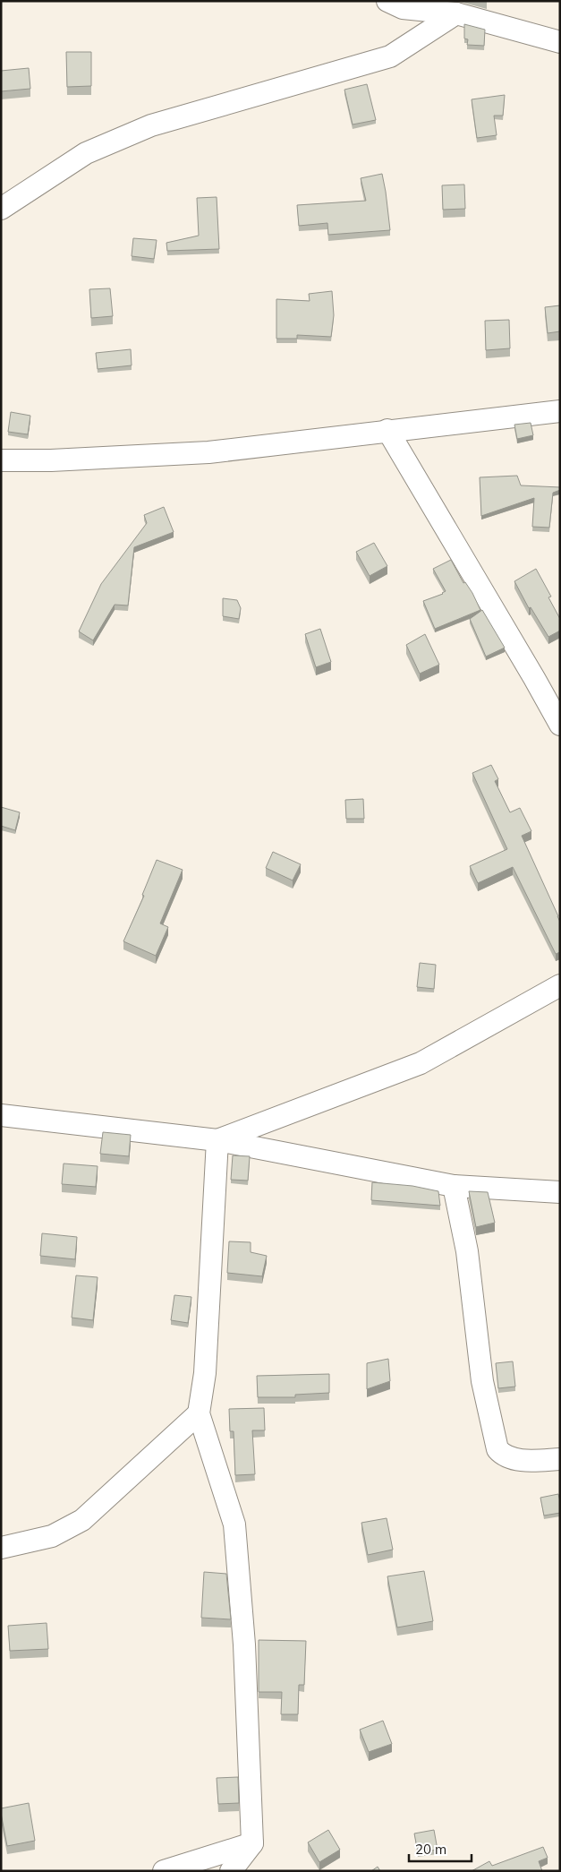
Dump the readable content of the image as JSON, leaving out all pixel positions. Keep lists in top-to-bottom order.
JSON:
{
  "scale_bar": "20 m"
}
